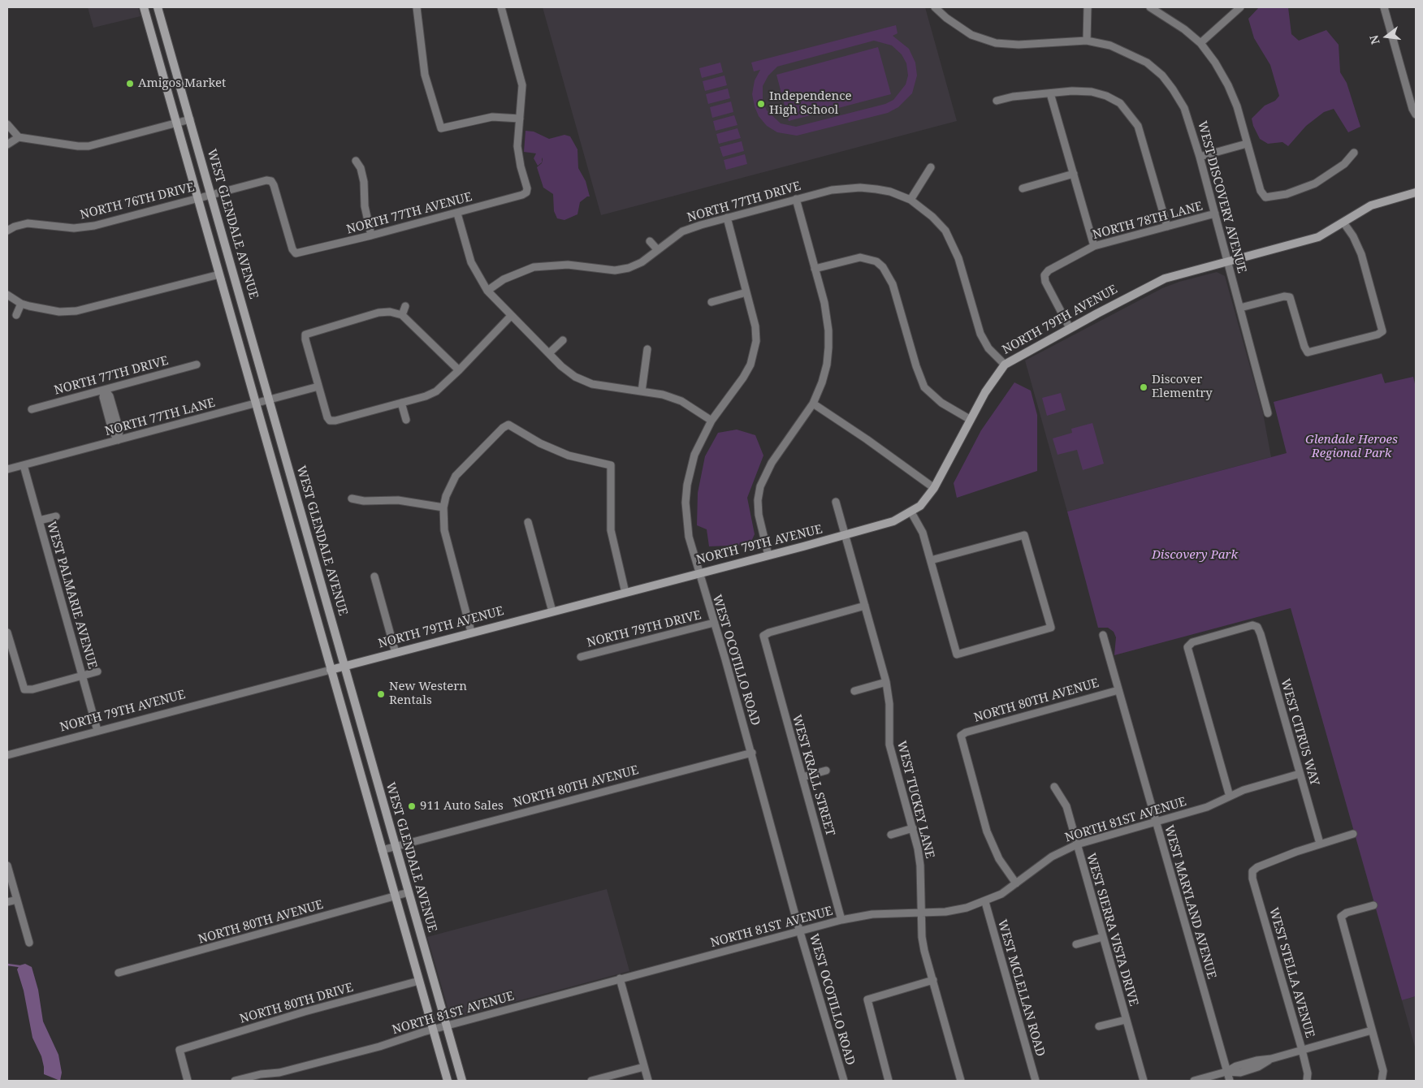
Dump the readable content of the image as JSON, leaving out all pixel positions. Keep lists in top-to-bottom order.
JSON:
{
  "streets": {
    "main road": ["WEST GLENDALE AVENUE", "NORTH 79TH AVENUE"],
    "street": [
      "WEST DISCOVERY AVENUE",
      "NORTH 76TH DRIVE",
      "NORTH 77TH DRIVE",
      "NORTH 77TH AVENUE",
      "NORTH 78TH LANE",
      "NORTH 77TH LANE",
      "WEST PALMARIE AVENUE",
      "NORTH 79TH DRIVE",
      "WEST OCOTILLO ROAD",
      "NORTH 80TH AVENUE",
      "WEST CITRUS WAY",
      "WEST KRALL STREET",
      "WEST TUCKEY LANE",
      "NORTH 81ST AVENUE",
      "WEST MARYLAND AVENUE",
      "WEST SIERRA VISTA DRIVE",
      "WEST STELLA AVENUE",
      "WEST MCLELLAN ROAD",
      "NORTH 80TH DRIVE"
    ]
  },
  "crossings": [
    ["WEST DISCOVERY AVENUE", "NORTH 78TH LANE"],
    ["WEST DISCOVERY AVENUE", "NORTH 79TH AVENUE"],
    ["NORTH 76TH DRIVE", "NORTH 77TH AVENUE"],
    ["NORTH 76TH DRIVE", "WEST GLENDALE AVENUE"],
    ["NORTH 78TH LANE", "NORTH 79TH AVENUE"],
    ["WEST GLENDALE AVENUE", "NORTH 79TH AVENUE"],
    ["WEST GLENDALE AVENUE", "NORTH 77TH LANE"],
    ["WEST GLENDALE AVENUE", "NORTH 80TH AVENUE"],
    ["WEST GLENDALE AVENUE", "NORTH 81ST AVENUE"],
    ["NORTH 79TH AVENUE", "WEST PALMARIE AVENUE"],
    ["NORTH 79TH AVENUE", "WEST OCOTILLO ROAD"],
    ["NORTH 79TH AVENUE", "WEST TUCKEY LANE"],
    ["NORTH 77TH LANE", "WEST PALMARIE AVENUE"],
    ["NORTH 79TH DRIVE", "WEST OCOTILLO ROAD"],
    ["WEST OCOTILLO ROAD", "NORTH 80TH AVENUE"],
    ["WEST OCOTILLO ROAD", "NORTH 81ST AVENUE"],
    ["NORTH 80TH AVENUE", "NORTH 81ST AVENUE"],
    ["NORTH 80TH AVENUE", "WEST MARYLAND AVENUE"],
    ["WEST CITRUS WAY", "NORTH 81ST AVENUE"],
    ["WEST CITRUS WAY", "WEST STELLA AVENUE"],
    ["WEST KRALL STREET", "WEST TUCKEY LANE"],
    ["WEST KRALL STREET", "NORTH 81ST AVENUE"],
    ["WEST TUCKEY LANE", "NORTH 81ST AVENUE"],
    ["NORTH 81ST AVENUE", "WEST MARYLAND AVENUE"],
    ["NORTH 81ST AVENUE", "WEST SIERRA VISTA DRIVE"],
    ["NORTH 81ST AVENUE", "WEST MCLELLAN ROAD"]
  ],
  "parks": ["Glendale Heroes Regional Park", "Discovery Park"],
  "places": [
    "Amigos Market",
    "Independence High School",
    "Discover Elementry",
    "New Western Rentals",
    "911 Auto Sales"
  ],
  "north": "left"
}
